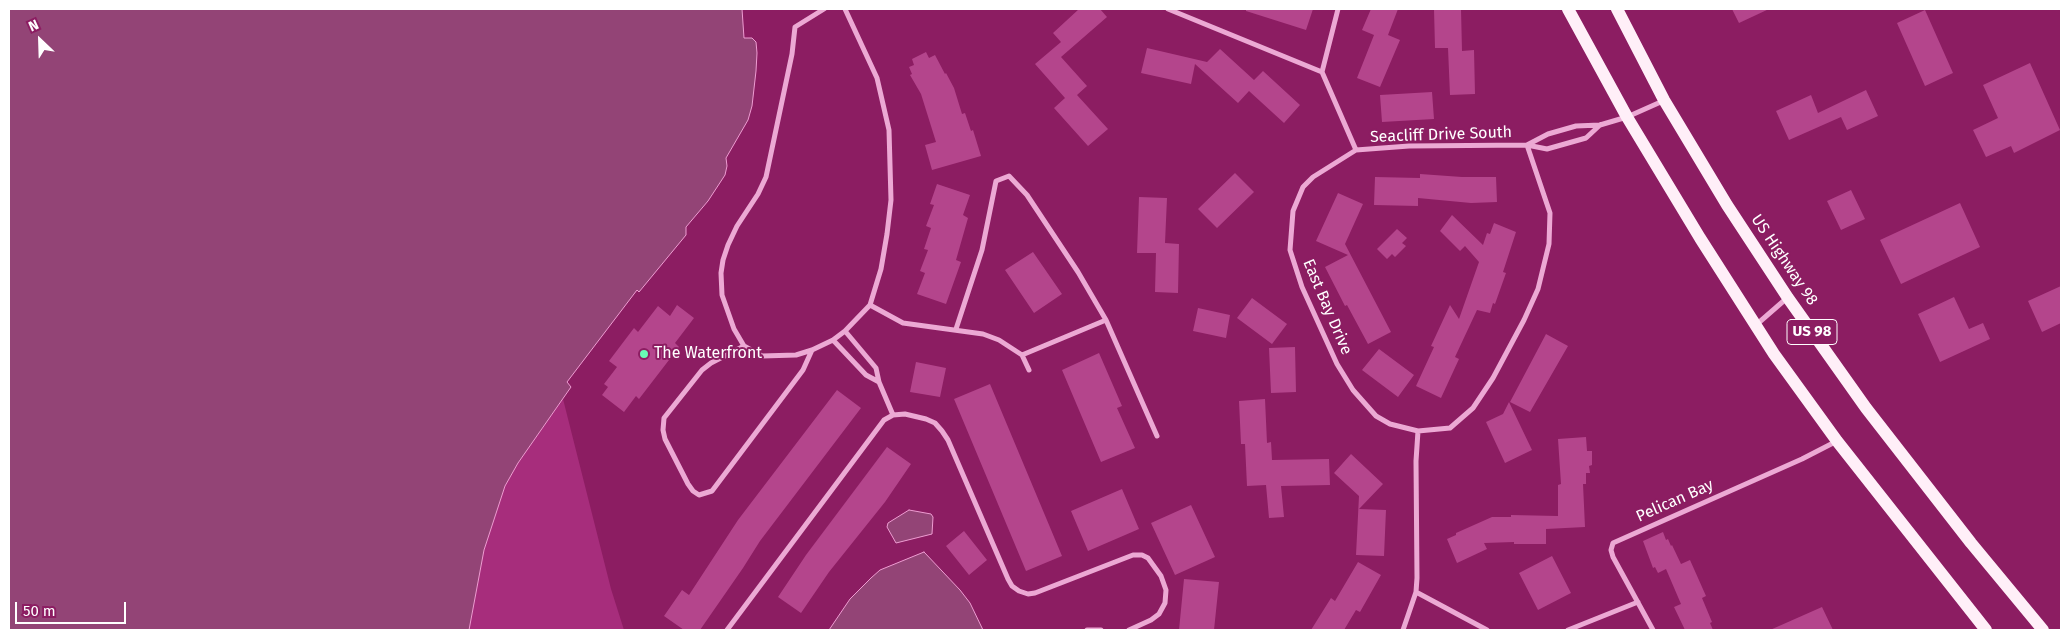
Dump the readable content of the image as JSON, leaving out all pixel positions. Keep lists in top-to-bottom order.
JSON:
{
  "streets": {
    "main road": ["US Highway 98", "US 98"],
    "street": ["Seacliff Drive South", "East Bay Drive", "Pelican Bay"]
  },
  "crossings": [
    ["Seacliff Drive South", "US Highway 98"],
    ["Seacliff Drive South", "East Bay Drive"],
    ["Seacliff Drive South", "US 98"],
    ["US 98", "Pelican Bay"]
  ],
  "places": ["The Waterfront"],
  "scale_bar": "50 m",
  "north": "top left"
}
